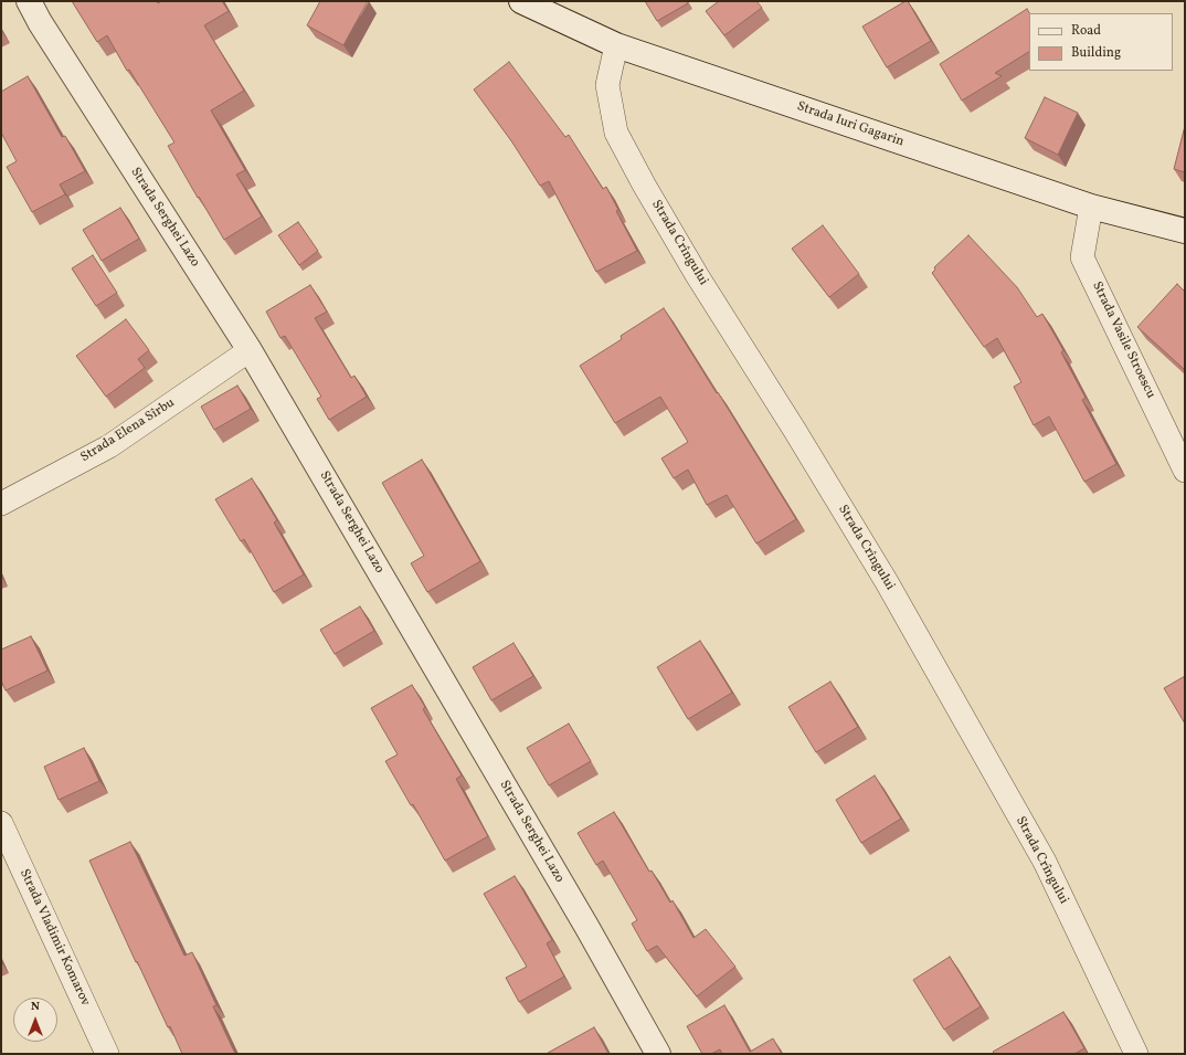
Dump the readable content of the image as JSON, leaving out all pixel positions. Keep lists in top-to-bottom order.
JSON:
{
  "streets": {
    "street": [
      "Strada Iuri Gagarin",
      "Strada Serghei Lazo",
      "Strada Crîngului",
      "Strada Vasile Stroescu",
      "Strada Elena Sîrbu",
      "Strada Vladimir Komarov"
    ]
  },
  "crossings": [
    ["Strada Iuri Gagarin", "Strada Crîngului"],
    ["Strada Iuri Gagarin", "Strada Vasile Stroescu"],
    ["Strada Serghei Lazo", "Strada Elena Sîrbu"]
  ],
  "legend": ["Road", "Building"],
  "north": "top"
}
